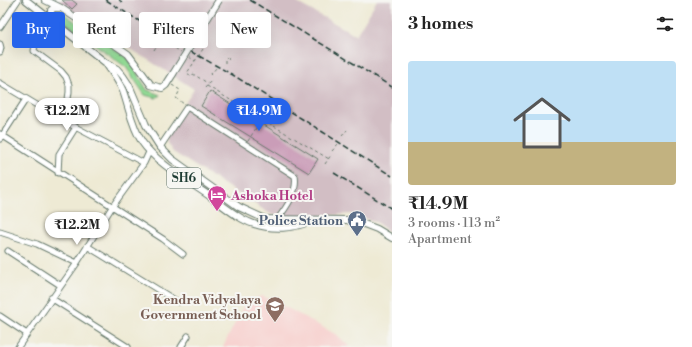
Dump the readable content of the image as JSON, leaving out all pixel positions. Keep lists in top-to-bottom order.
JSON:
{
  "streets": {
    "main road": ["SH6"]
  },
  "places": {
    "hotel": ["Ashoka Hotel"],
    "public building": ["Police Station"],
    "school or university": ["Kendra Vidyalaya Government School"]
  },
  "page": {
    "heading": "3 homes",
    "chip": [
      "Buy",
      "Rent",
      "Filters",
      "New"
    ],
    "list": [
      {
        "name": "₹14.9M",
        "note": "3 rooms · 113 m² · Apartment"
      }
    ],
    "price": ["₹12.2M", "₹14.9M", "₹12.2M"]
  }
}
